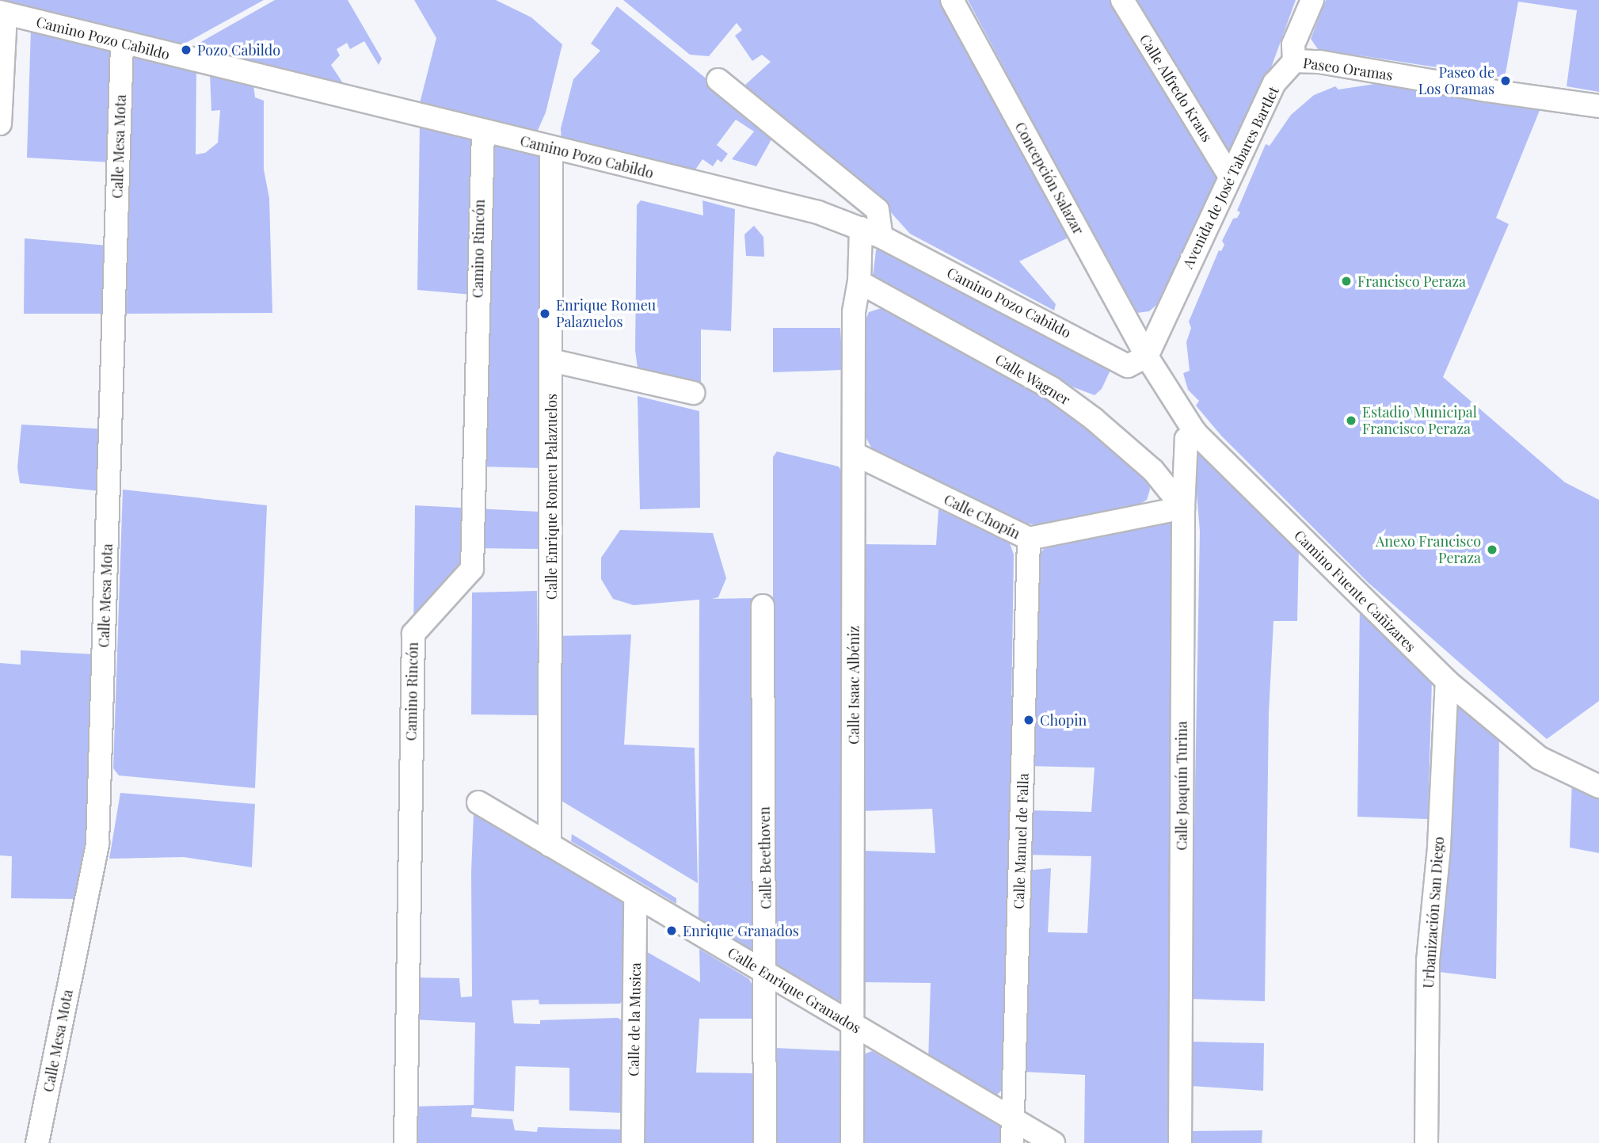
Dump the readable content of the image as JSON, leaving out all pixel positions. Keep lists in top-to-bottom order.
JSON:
{
  "streets": {
    "street": [
      "Camino Pozo Cabildo",
      "Paseo Oramas",
      "Calle Alfredo Kraus",
      "Calle Mesa Mota",
      "Avenida de José Tabares Bartlet",
      "Concepción Salazar",
      "Camino Rincón",
      "Calle Wagner",
      "Calle Enrique Romeu Palazuelos",
      "Calle Chopín",
      "Camino Fuente Cañizares",
      "Calle Isaac Albéniz",
      "Calle Joaquín Turina",
      "Calle Manuel de Falla",
      "Calle Beethoven",
      "Urbanización San Diego",
      "Calle Enrique Granados",
      "Calle de la Musica"
    ]
  },
  "crossings": [
    ["Camino Pozo Cabildo", "Calle Mesa Mota"],
    ["Camino Pozo Cabildo", "Avenida de José Tabares Bartlet"],
    ["Camino Pozo Cabildo", "Concepción Salazar"],
    ["Camino Pozo Cabildo", "Camino Rincón"],
    ["Camino Pozo Cabildo", "Calle Enrique Romeu Palazuelos"],
    ["Camino Pozo Cabildo", "Camino Fuente Cañizares"],
    ["Camino Pozo Cabildo", "Calle Isaac Albéniz"],
    ["Paseo Oramas", "Avenida de José Tabares Bartlet"],
    ["Calle Alfredo Kraus", "Avenida de José Tabares Bartlet"],
    ["Avenida de José Tabares Bartlet", "Concepción Salazar"],
    ["Avenida de José Tabares Bartlet", "Camino Fuente Cañizares"],
    ["Concepción Salazar", "Camino Fuente Cañizares"],
    ["Calle Wagner", "Calle Chopín"],
    ["Calle Wagner", "Calle Isaac Albéniz"],
    ["Calle Wagner", "Calle Joaquín Turina"],
    ["Calle Enrique Romeu Palazuelos", "Calle Enrique Granados"],
    ["Calle Chopín", "Calle Isaac Albéniz"],
    ["Calle Chopín", "Calle Joaquín Turina"],
    ["Calle Chopín", "Calle Manuel de Falla"],
    ["Camino Fuente Cañizares", "Calle Joaquín Turina"],
    ["Camino Fuente Cañizares", "Urbanización San Diego"],
    ["Calle Isaac Albéniz", "Calle Enrique Granados"],
    ["Calle Manuel de Falla", "Calle Enrique Granados"],
    ["Calle Beethoven", "Calle Enrique Granados"],
    ["Calle Enrique Granados", "Calle de la Musica"]
  ],
  "places": [
    "Pozo Cabildo",
    "Paseo de Los Oramas",
    "Francisco Peraza",
    "Enrique Romeu Palazuelos",
    "Estadio Municipal Francisco Peraza",
    "Anexo Francisco Peraza",
    "Chopin",
    "Enrique Granados"
  ]
}
